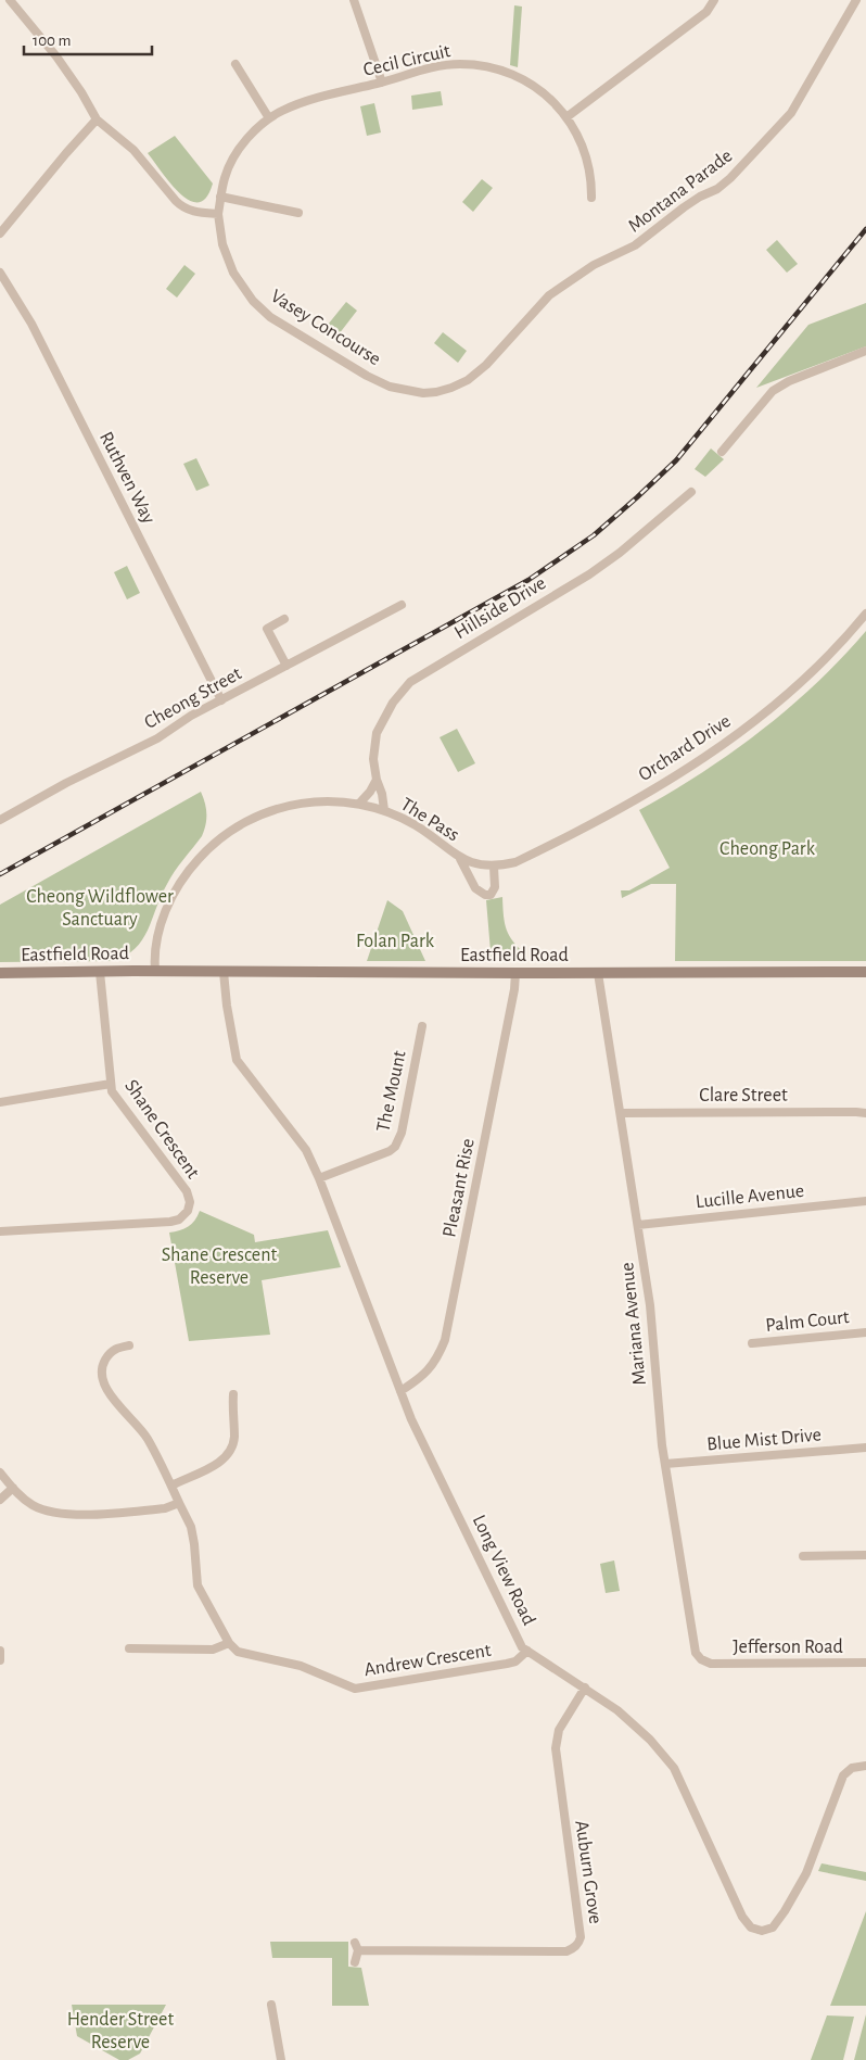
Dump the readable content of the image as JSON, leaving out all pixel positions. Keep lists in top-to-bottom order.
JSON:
{
  "streets": {
    "main road": ["Eastfield Road"],
    "street": [
      "Cecil Circuit",
      "Montana Parade",
      "Vasey Concourse",
      "Ruthven Way",
      "Hillside Drive",
      "Cheong Street",
      "Orchard Drive",
      "The Pass",
      "The Mount",
      "Clare Street",
      "Shane Crescent",
      "Pleasant Rise",
      "Lucille Avenue",
      "Palm Court",
      "Mariana Avenue",
      "Blue Mist Drive",
      "Long View Road",
      "Jefferson Road",
      "Andrew Crescent",
      "Auburn Grove"
    ]
  },
  "crossings": [
    ["Cecil Circuit", "Vasey Concourse"],
    ["Montana Parade", "Vasey Concourse"],
    ["Ruthven Way", "Cheong Street"],
    ["Hillside Drive", "The Pass"],
    ["Orchard Drive", "The Pass"],
    ["The Pass", "Eastfield Road"],
    ["Eastfield Road", "Shane Crescent"],
    ["Eastfield Road", "Pleasant Rise"],
    ["Eastfield Road", "Mariana Avenue"],
    ["Eastfield Road", "Long View Road"],
    ["The Mount", "Long View Road"],
    ["Clare Street", "Mariana Avenue"],
    ["Pleasant Rise", "Long View Road"],
    ["Lucille Avenue", "Mariana Avenue"],
    ["Mariana Avenue", "Blue Mist Drive"],
    ["Mariana Avenue", "Jefferson Road"],
    ["Long View Road", "Andrew Crescent"],
    ["Long View Road", "Auburn Grove"]
  ],
  "parks": [
    "Cheong Park",
    "Cheong Wildflower Sanctuary",
    "Folan Park",
    "Shane Crescent Reserve",
    "Hender Street Reserve"
  ],
  "scale_bar": "100 m"
}
